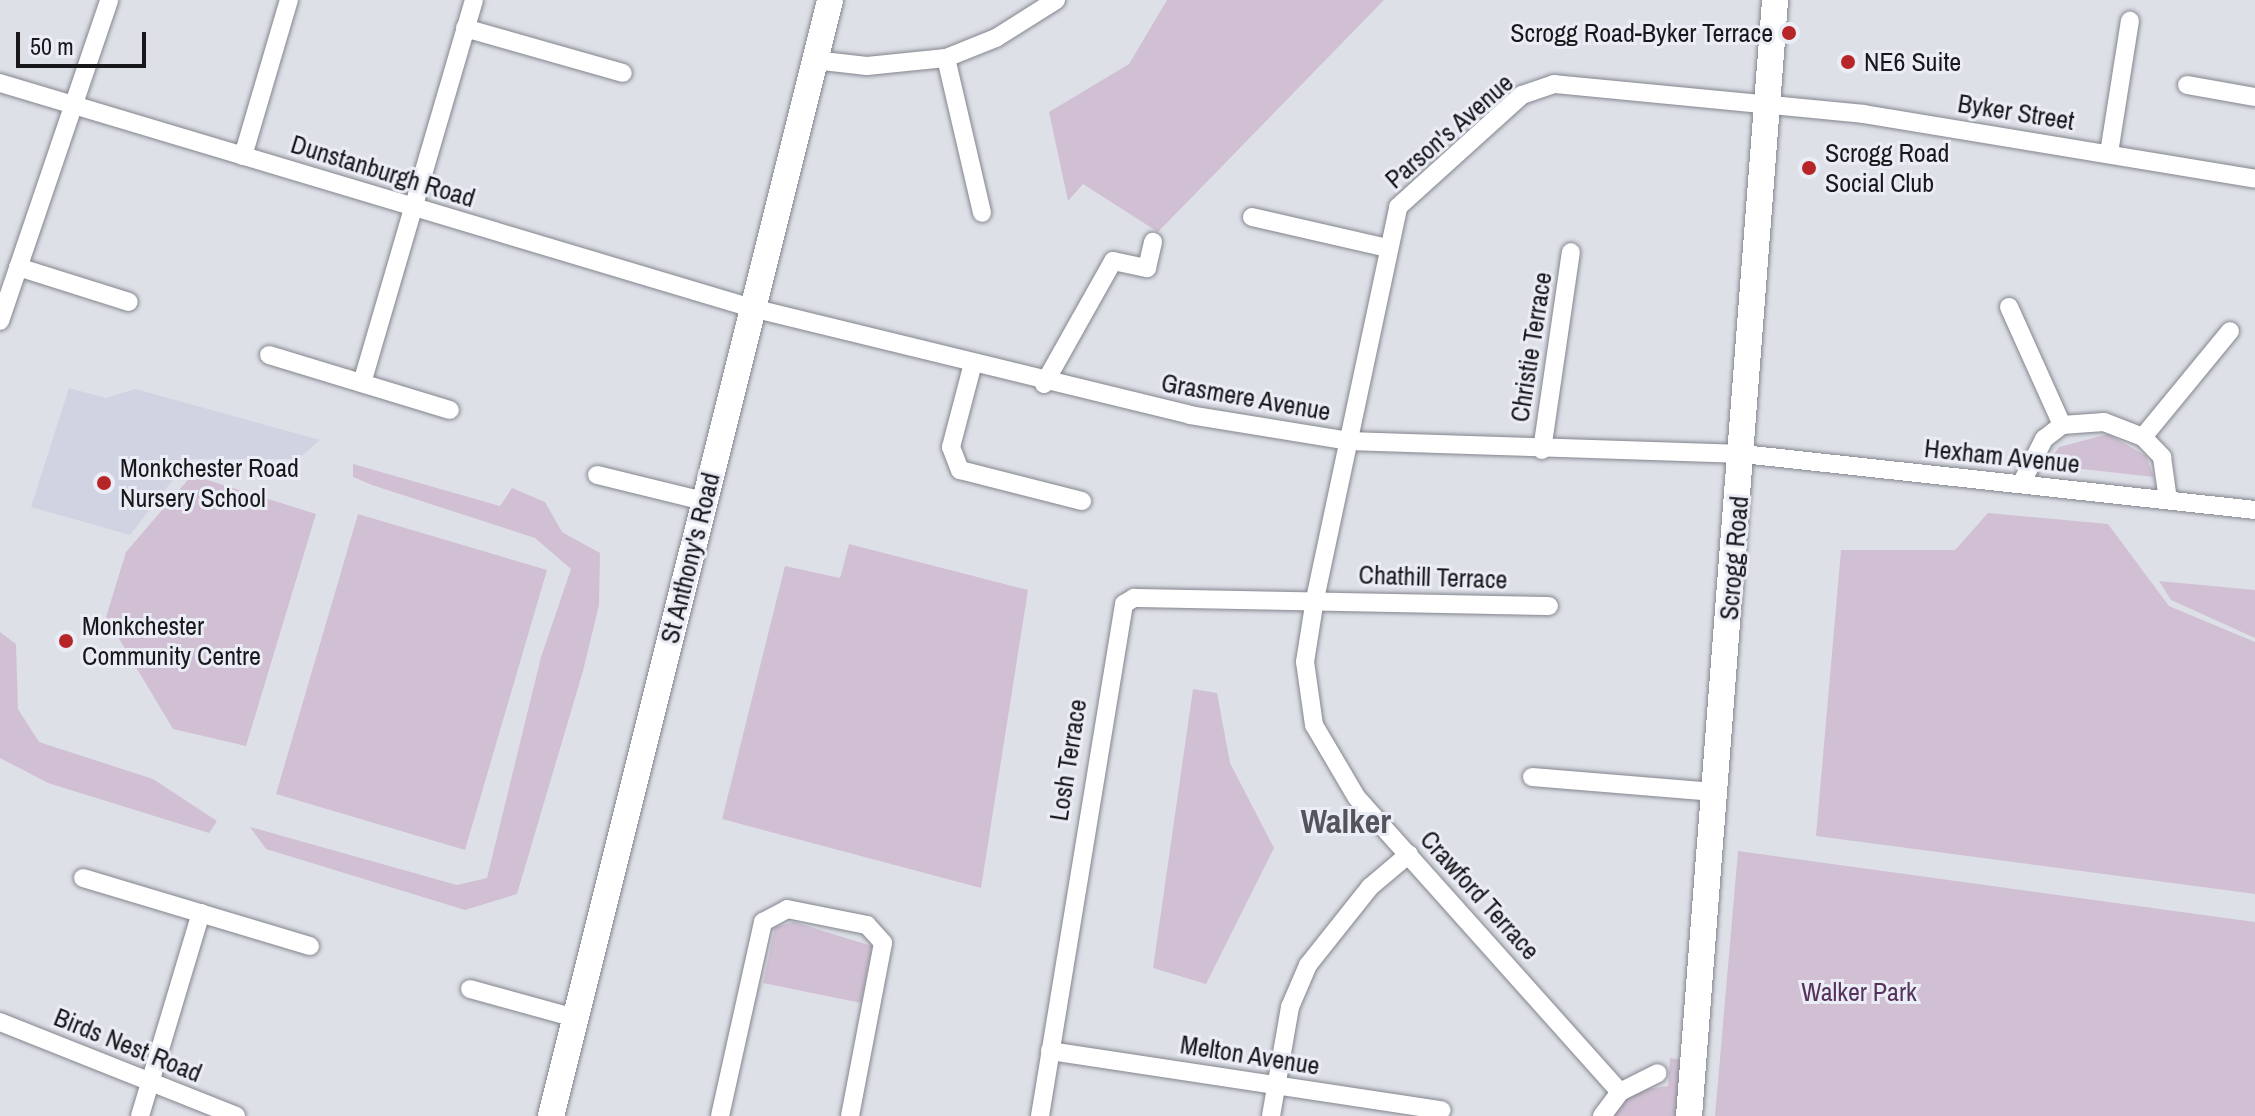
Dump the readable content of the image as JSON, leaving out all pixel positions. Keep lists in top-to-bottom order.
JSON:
{
  "streets": {
    "street": [
      "Byker Street",
      "Parson's Avenue",
      "Dunstanburgh Road",
      "Christie Terrace",
      "Grasmere Avenue",
      "Hexham Avenue",
      "St Anthony's Road",
      "Scrogg Road",
      "Chathill Terrace",
      "Losh Terrace",
      "Crawford Terrace",
      "Birds Nest Road",
      "Melton Avenue"
    ]
  },
  "crossings": [
    ["Byker Street", "Parson's Avenue"],
    ["Byker Street", "Scrogg Road"],
    ["Parson's Avenue", "Grasmere Avenue"],
    ["Parson's Avenue", "Scrogg Road"],
    ["Parson's Avenue", "Crawford Terrace"],
    ["Dunstanburgh Road", "Grasmere Avenue"],
    ["Dunstanburgh Road", "St Anthony's Road"],
    ["Christie Terrace", "Grasmere Avenue"],
    ["Grasmere Avenue", "Hexham Avenue"],
    ["Grasmere Avenue", "St Anthony's Road"],
    ["Grasmere Avenue", "Scrogg Road"],
    ["Grasmere Avenue", "Crawford Terrace"],
    ["Hexham Avenue", "Scrogg Road"],
    ["Chathill Terrace", "Losh Terrace"],
    ["Chathill Terrace", "Crawford Terrace"],
    ["Losh Terrace", "Crawford Terrace"],
    ["Losh Terrace", "Melton Avenue"]
  ],
  "districts": ["Walker"],
  "parks": ["Walker Park"],
  "places": [
    "Scrogg Road-Byker Terrace",
    "NE6 Suite",
    "Scrogg Road Social Club",
    "Monkchester Road Nursery School",
    "Monkchester Community Centre"
  ],
  "scale_bar": "50 m"
}
